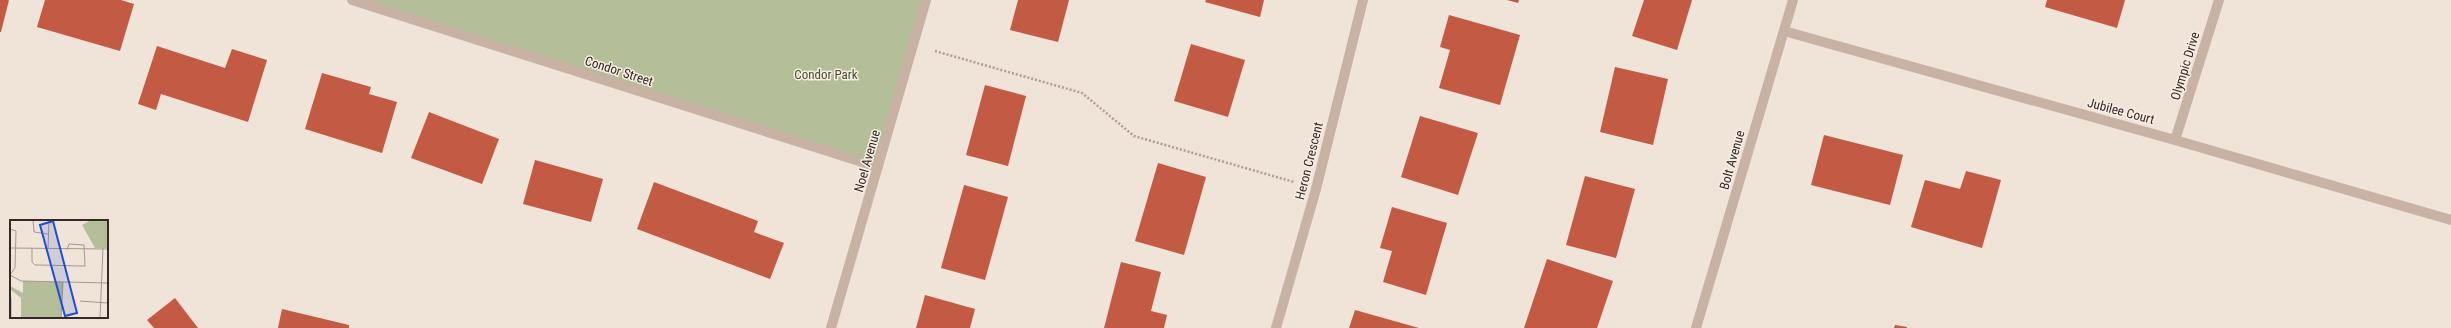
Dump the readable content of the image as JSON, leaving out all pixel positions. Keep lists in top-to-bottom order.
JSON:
{
  "streets": {
    "street": [
      "Olympic Drive",
      "Condor Street",
      "Jubilee Court",
      "Bolt Avenue",
      "Noel Avenue",
      "Heron Crescent"
    ]
  },
  "crossings": [
    ["Olympic Drive", "Jubilee Court"],
    ["Condor Street", "Noel Avenue"],
    ["Jubilee Court", "Bolt Avenue"]
  ],
  "parks": ["Condor Park"]
}
